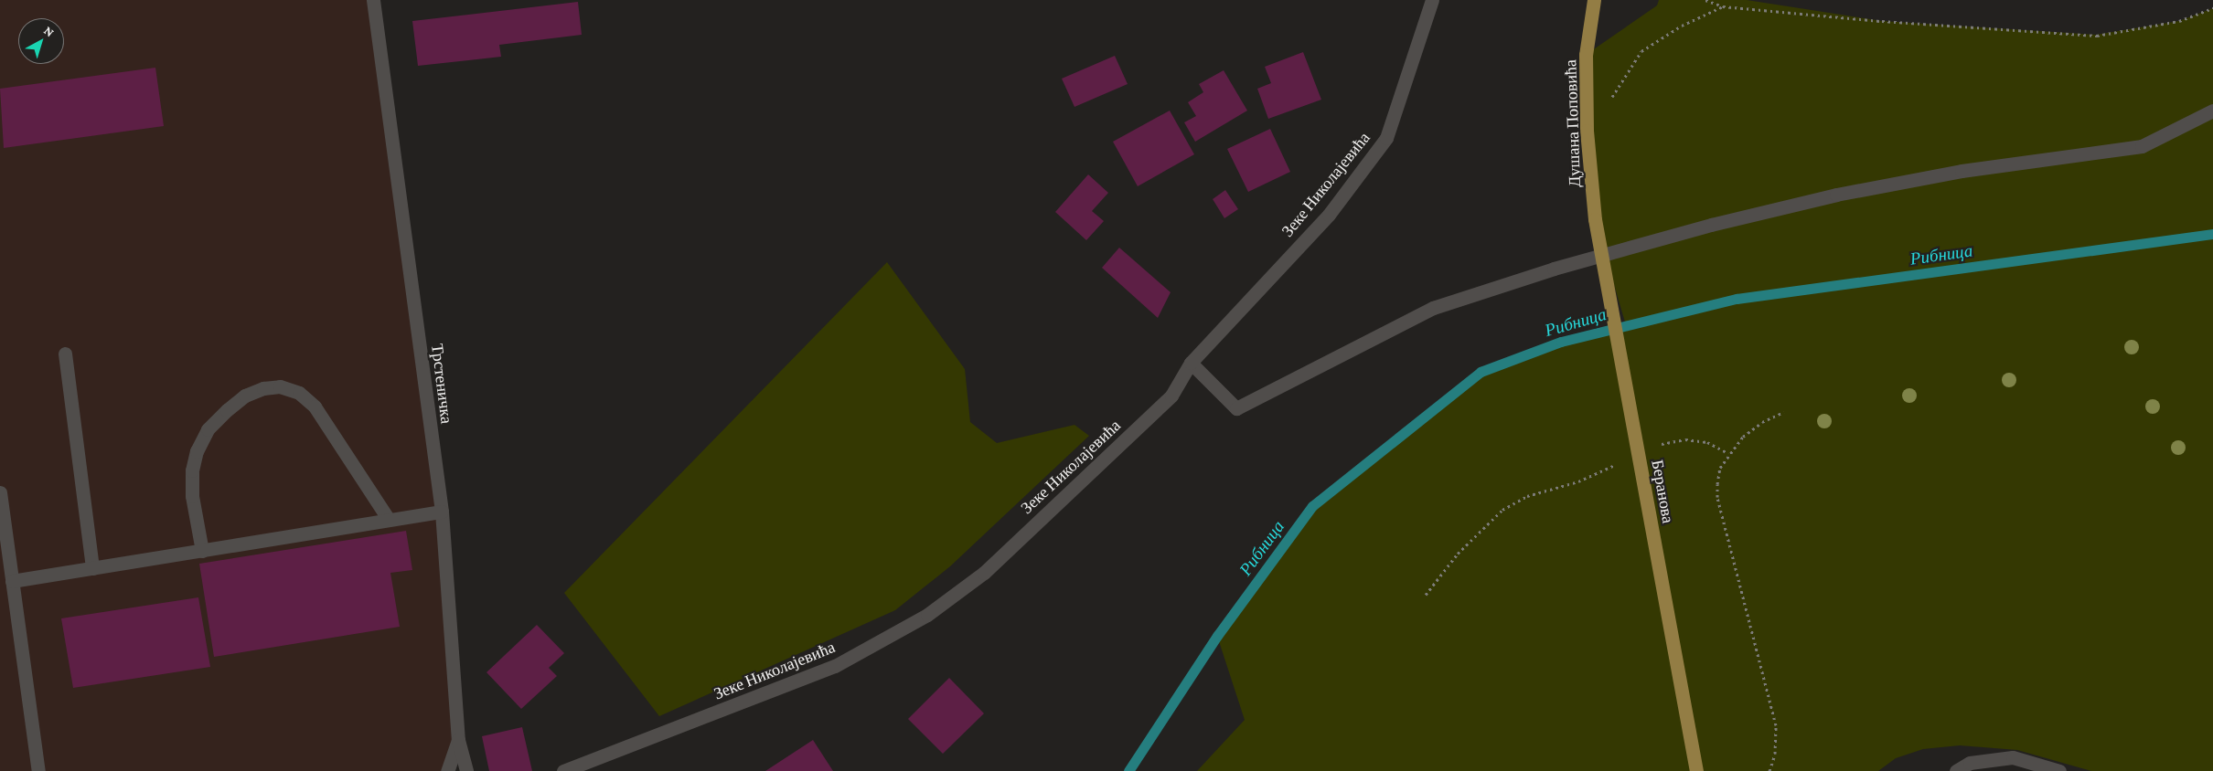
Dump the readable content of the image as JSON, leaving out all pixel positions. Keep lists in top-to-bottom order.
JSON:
{
  "streets": {
    "main road": ["Душана Поповића", "Беранова"],
    "street": ["Зеке Николајевића", "Трстеничка"]
  },
  "crossings": [
    ["Душана Поповића", "Беранова"]
  ],
  "water": ["Рибница"],
  "north": "top right"
}
